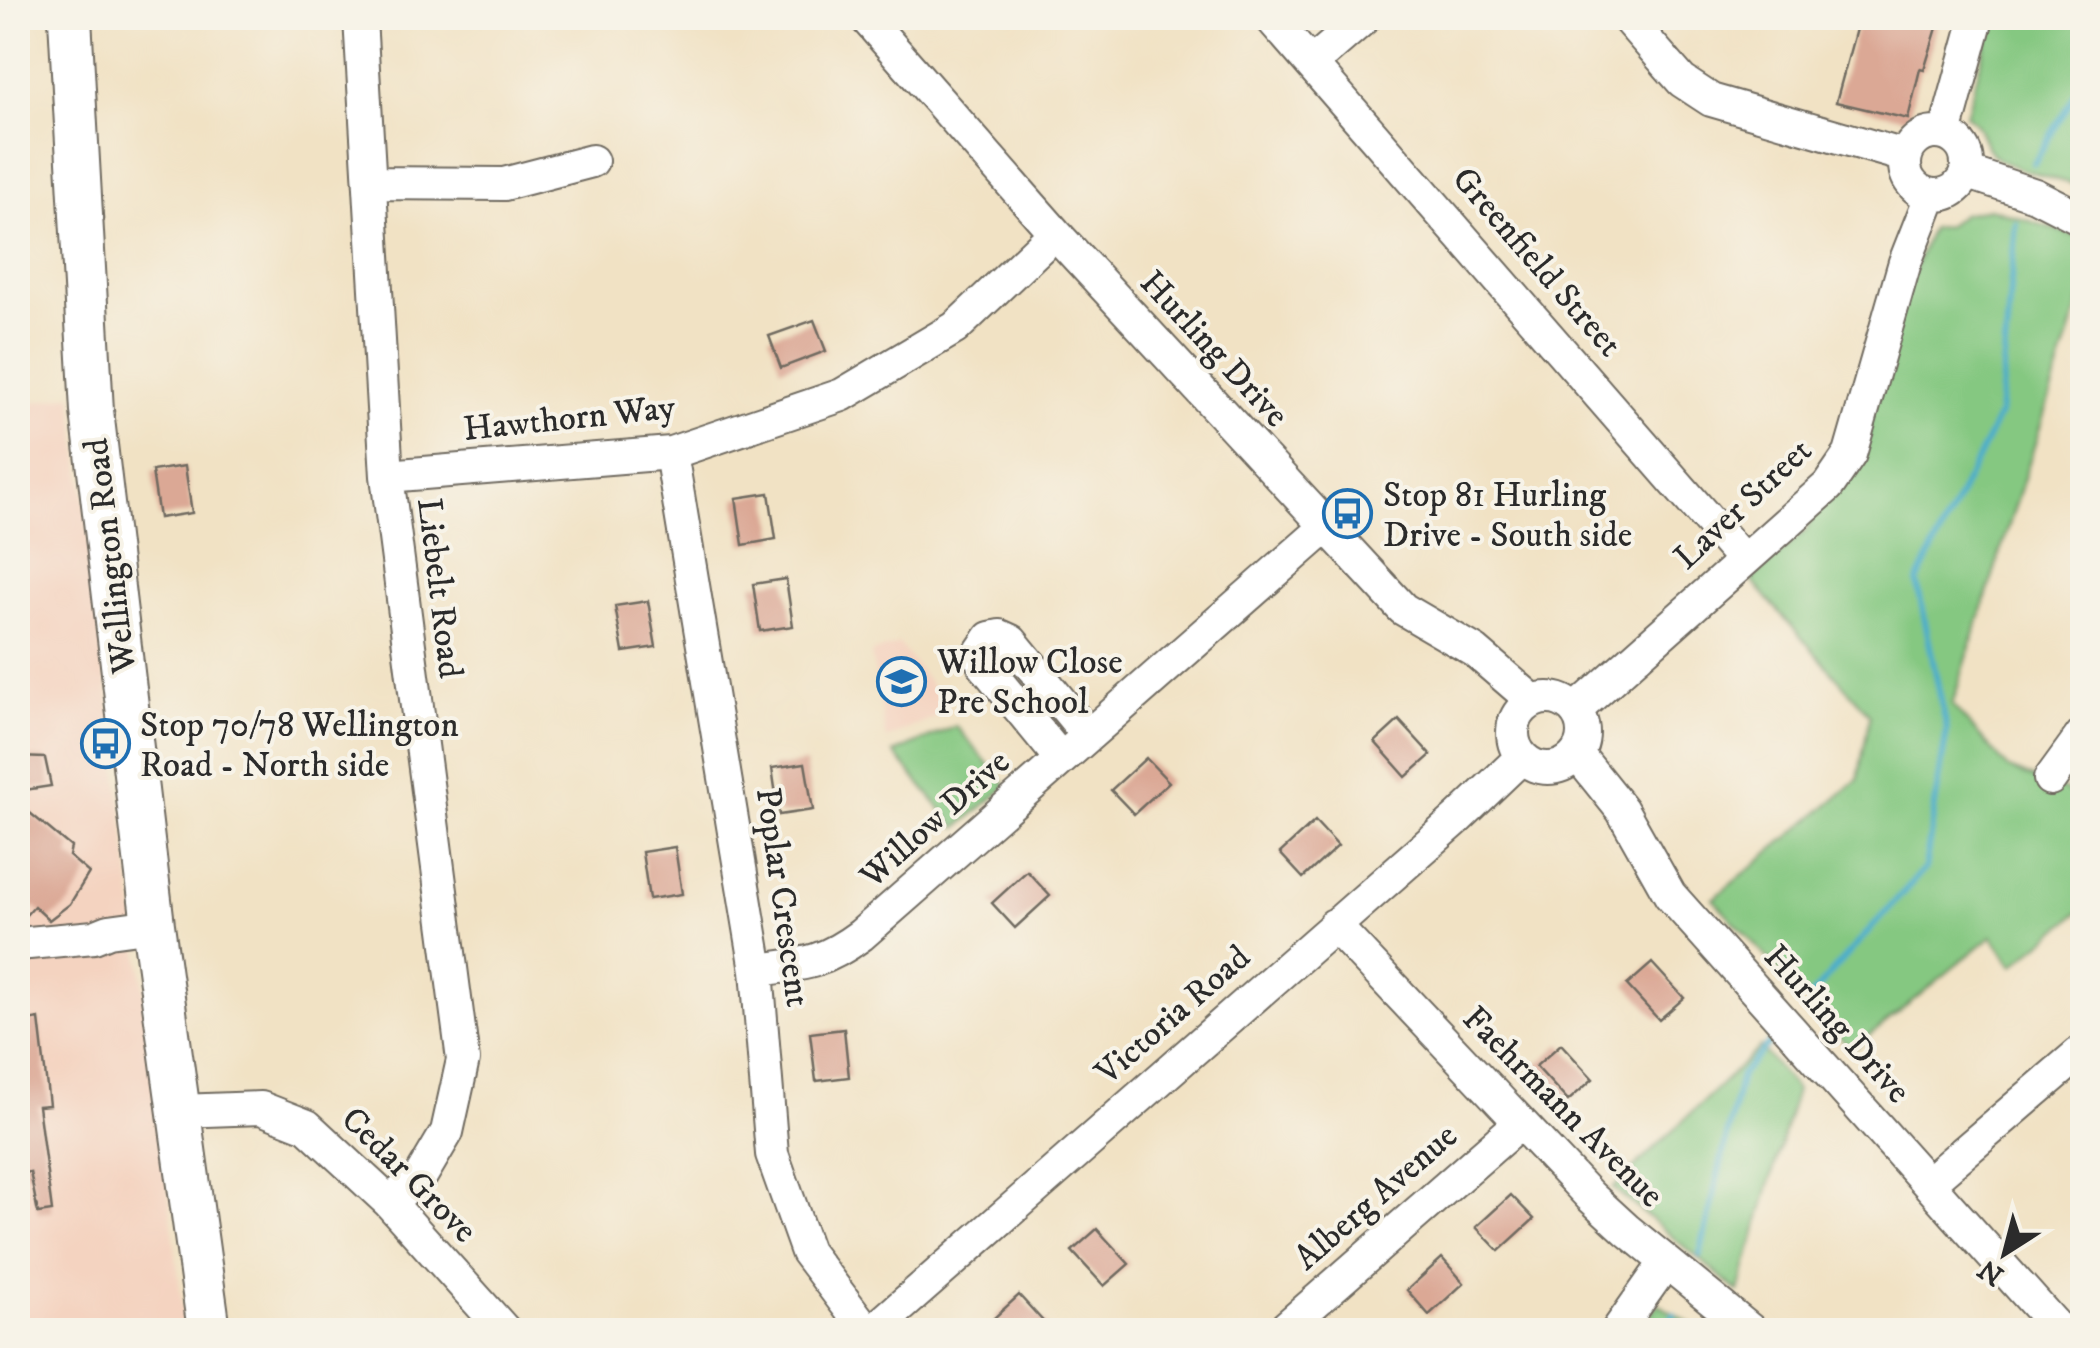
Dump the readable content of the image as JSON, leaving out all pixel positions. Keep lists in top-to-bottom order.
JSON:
{
  "streets": {
    "main road": ["Wellington Road"],
    "street": [
      "Greenfield Street",
      "Hurling Drive",
      "Hawthorn Way",
      "Laver Street",
      "Liebelt Road",
      "Willow Drive",
      "Poplar Crescent",
      "Victoria Road",
      "Faehrmann Avenue",
      "Cedar Grove",
      "Alberg Avenue"
    ]
  },
  "crossings": [
    ["Greenfield Street", "Laver Street"],
    ["Hurling Drive", "Hawthorn Way"],
    ["Hurling Drive", "Laver Street"],
    ["Hurling Drive", "Willow Drive"],
    ["Hurling Drive", "Victoria Road"],
    ["Hawthorn Way", "Liebelt Road"],
    ["Hawthorn Way", "Poplar Crescent"],
    ["Laver Street", "Victoria Road"],
    ["Wellington Road", "Cedar Grove"],
    ["Liebelt Road", "Cedar Grove"],
    ["Willow Drive", "Poplar Crescent"],
    ["Victoria Road", "Faehrmann Avenue"],
    ["Faehrmann Avenue", "Alberg Avenue"]
  ],
  "places": {
    "bus stop": ["Stop 81 Hurling Drive - South side", "Stop 70/78 Wellington Road - North side"],
    "school or university": ["Willow Close Pre School"]
  },
  "north": "bottom left"
}
